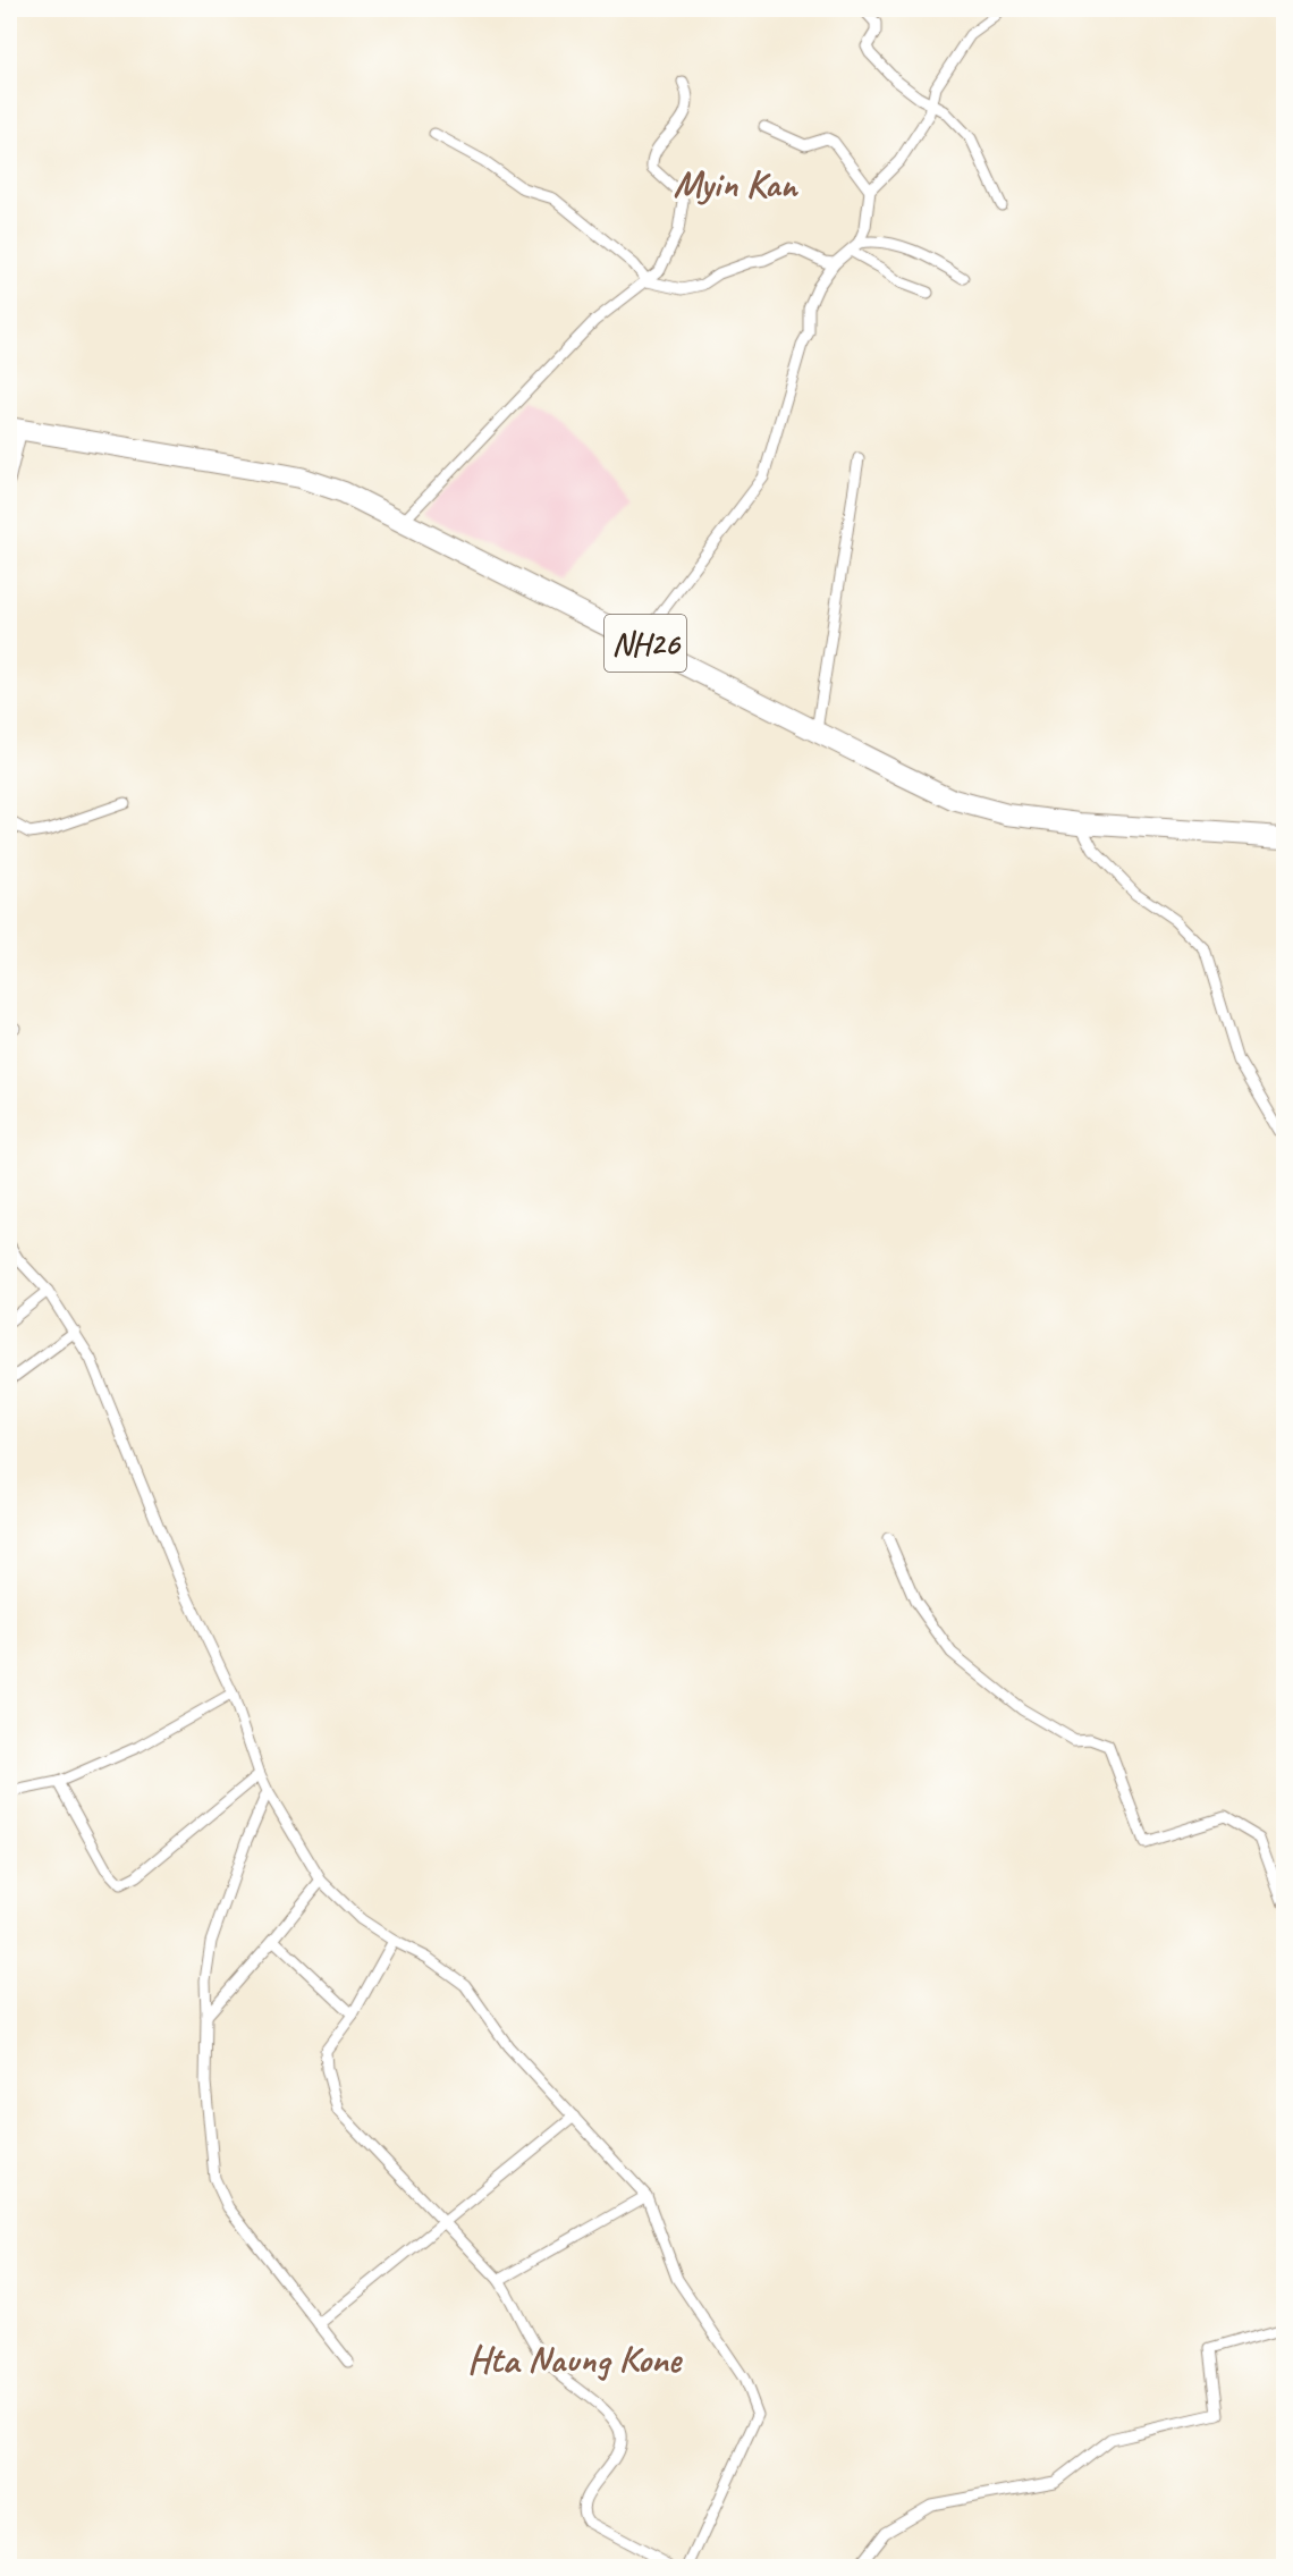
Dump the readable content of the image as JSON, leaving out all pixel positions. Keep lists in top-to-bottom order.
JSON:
{
  "streets": {
    "highway": ["NH26"]
  },
  "districts": ["Myin Kan", "Hta Naung Kone"]
}
